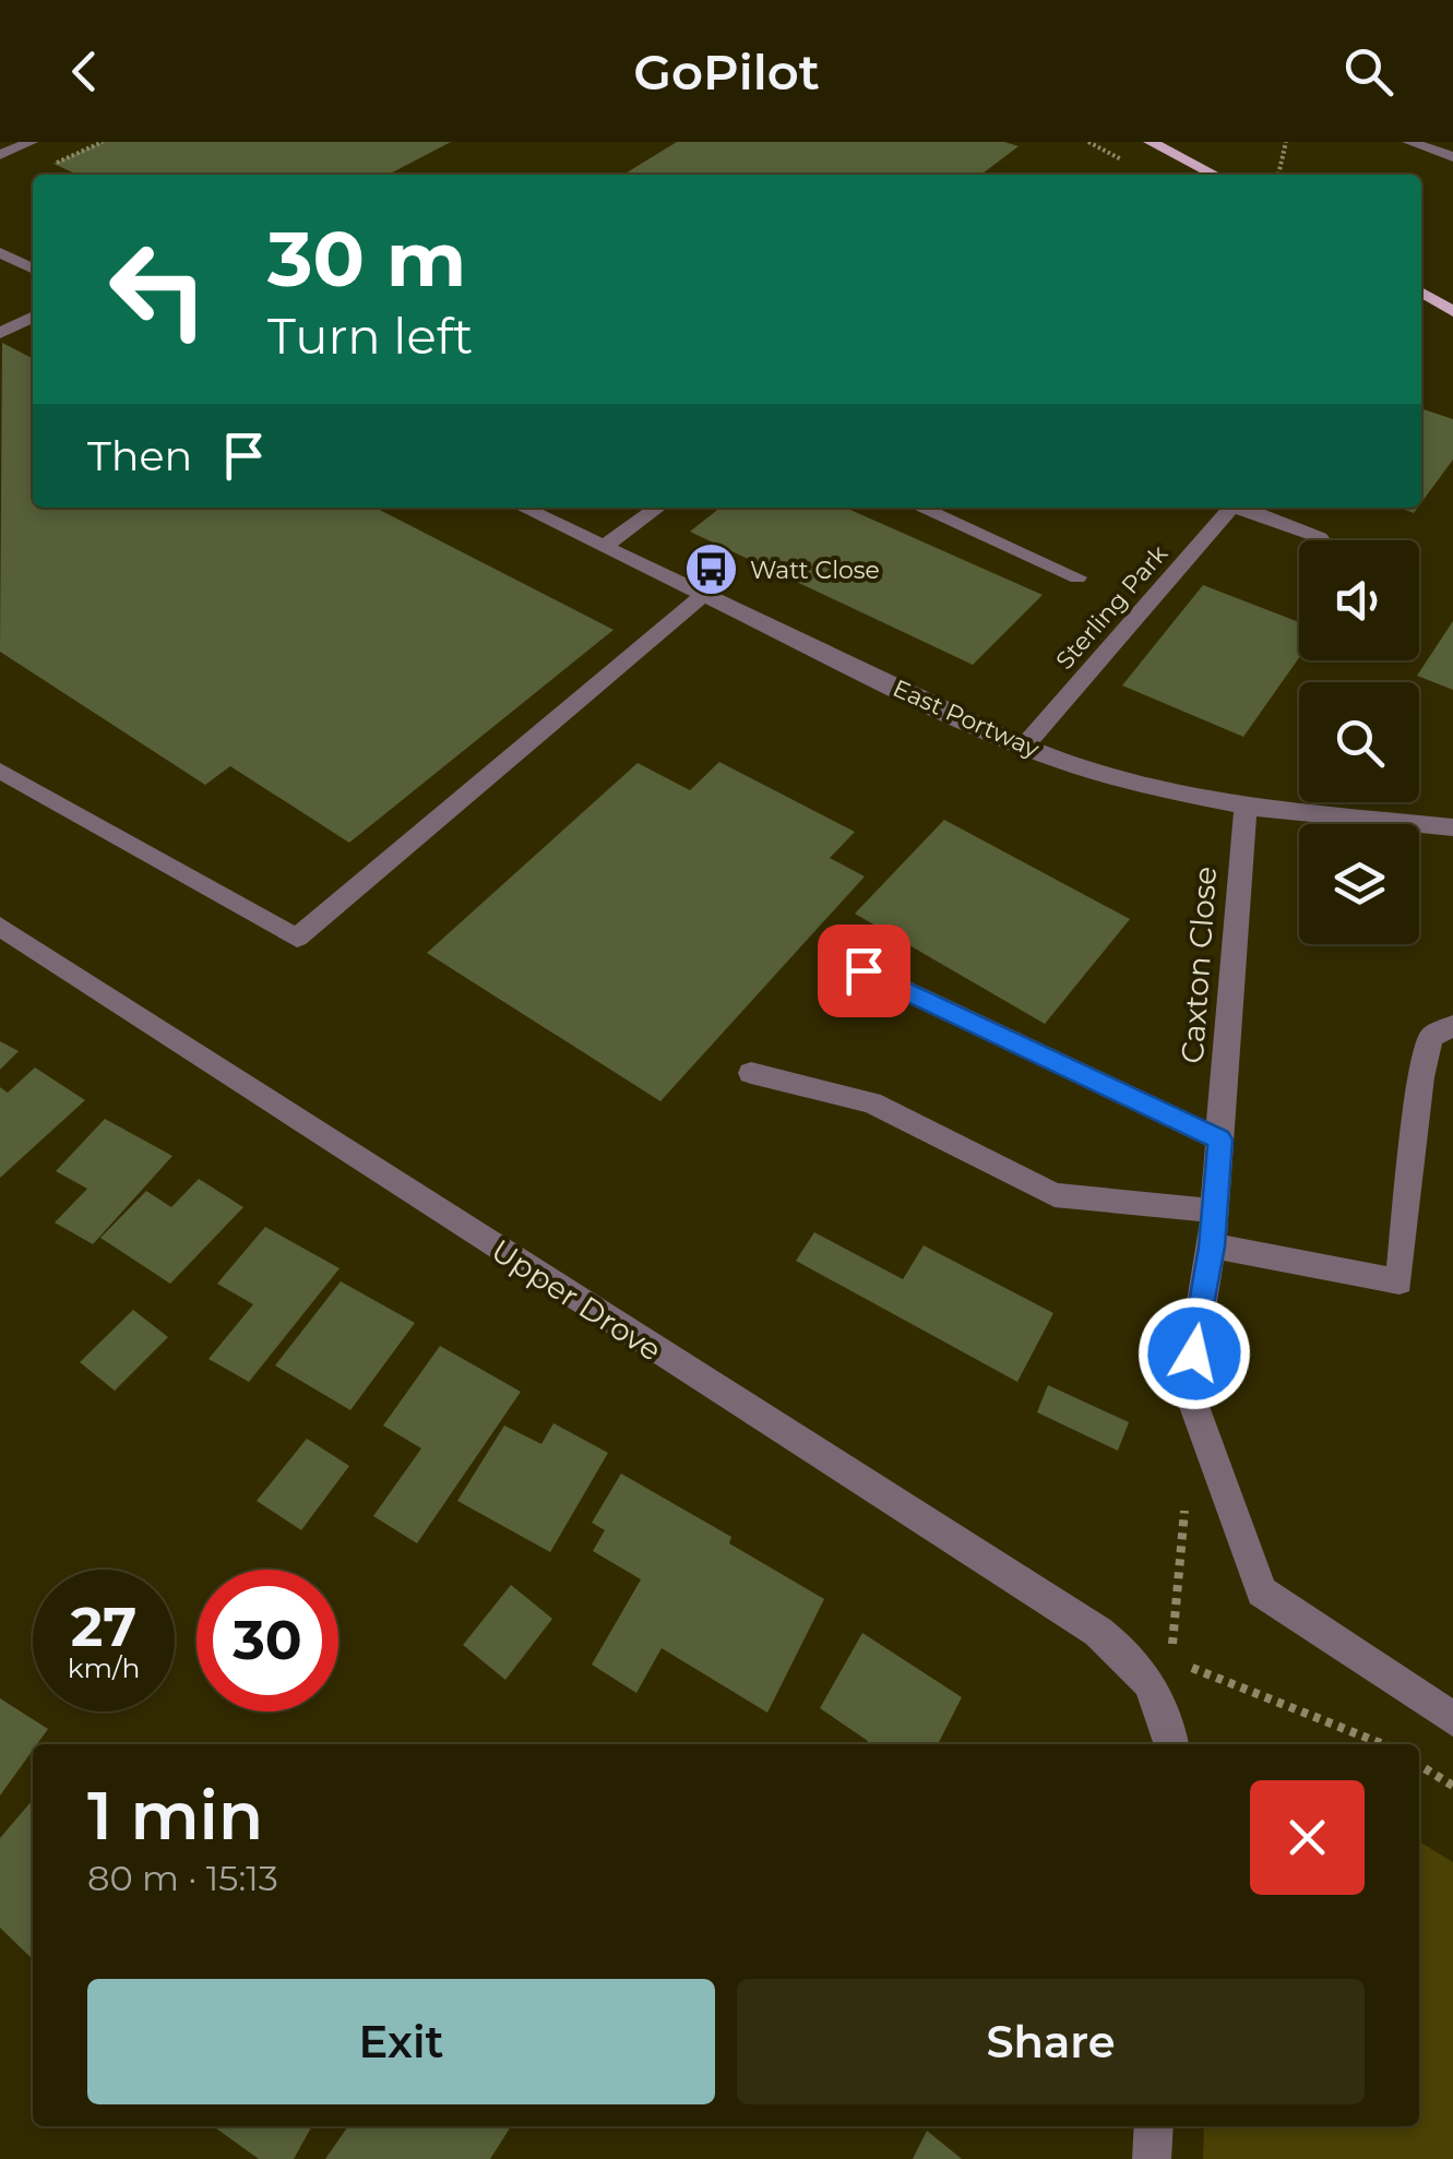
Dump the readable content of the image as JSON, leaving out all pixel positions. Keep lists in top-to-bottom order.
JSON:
{
  "streets": {
    "street": [
      "Sterling Park",
      "East Portway",
      "Caxton Close",
      "Upper Drove"
    ]
  },
  "crossings": [
    ["Sterling Park", "East Portway"],
    ["East Portway", "Caxton Close"]
  ],
  "places": {
    "bus stop": ["Watt Close"]
  },
  "page": {
    "header": "GoPilot",
    "turn": ["30 m", "Turn left"],
    "then": "Then",
    "speed": "27 km/h",
    "limit": "30",
    "heading": ["1 min", "80 m · 15:13"],
    "buttons": ["Exit", "Share"]
  }
}
